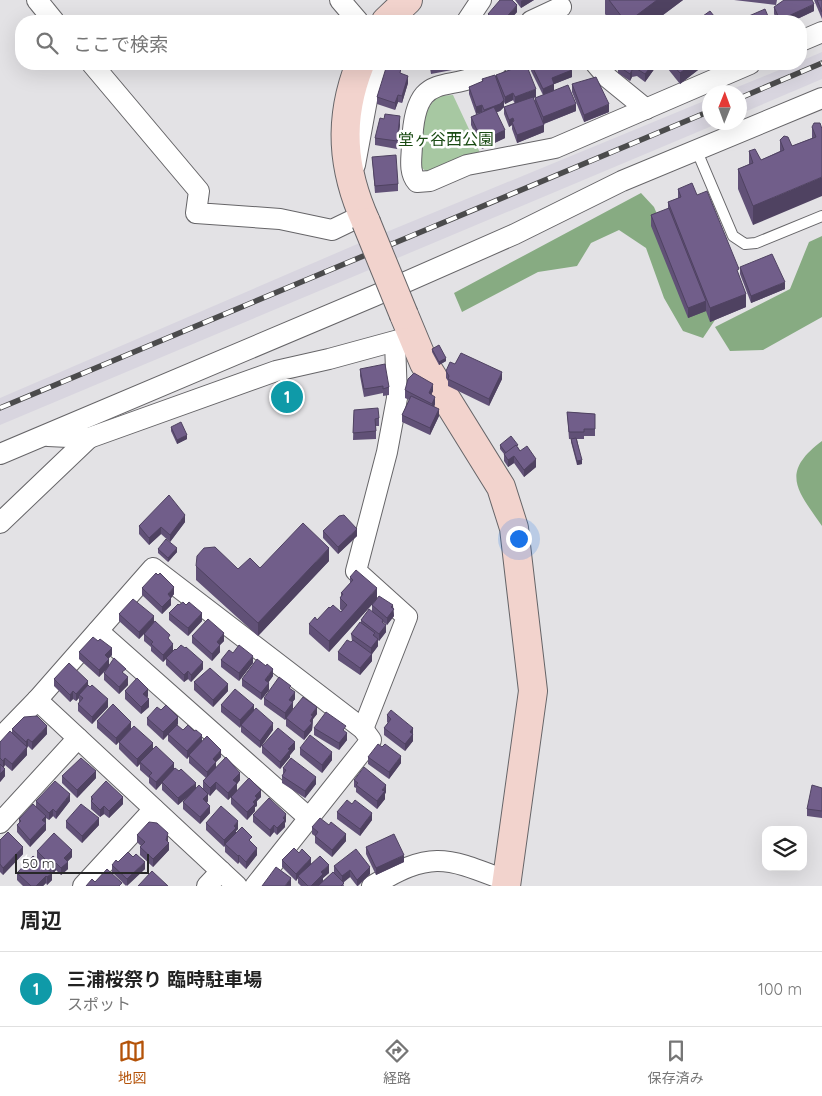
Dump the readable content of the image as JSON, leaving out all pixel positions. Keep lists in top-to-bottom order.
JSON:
{
  "parks": ["堂ヶ谷西公園"],
  "scale_bar": "50 m",
  "north": "top",
  "page": {
    "search": "ここで検索",
    "pins": "1",
    "scale": "50 m",
    "heading": "周辺",
    "list": [
      {
        "mark": "1",
        "name": "三浦桜祭り 臨時駐車場",
        "note": "スポット",
        "value": "100 m"
      }
    ],
    "nav": ["地図", "経路", "保存済み"]
  }
}
